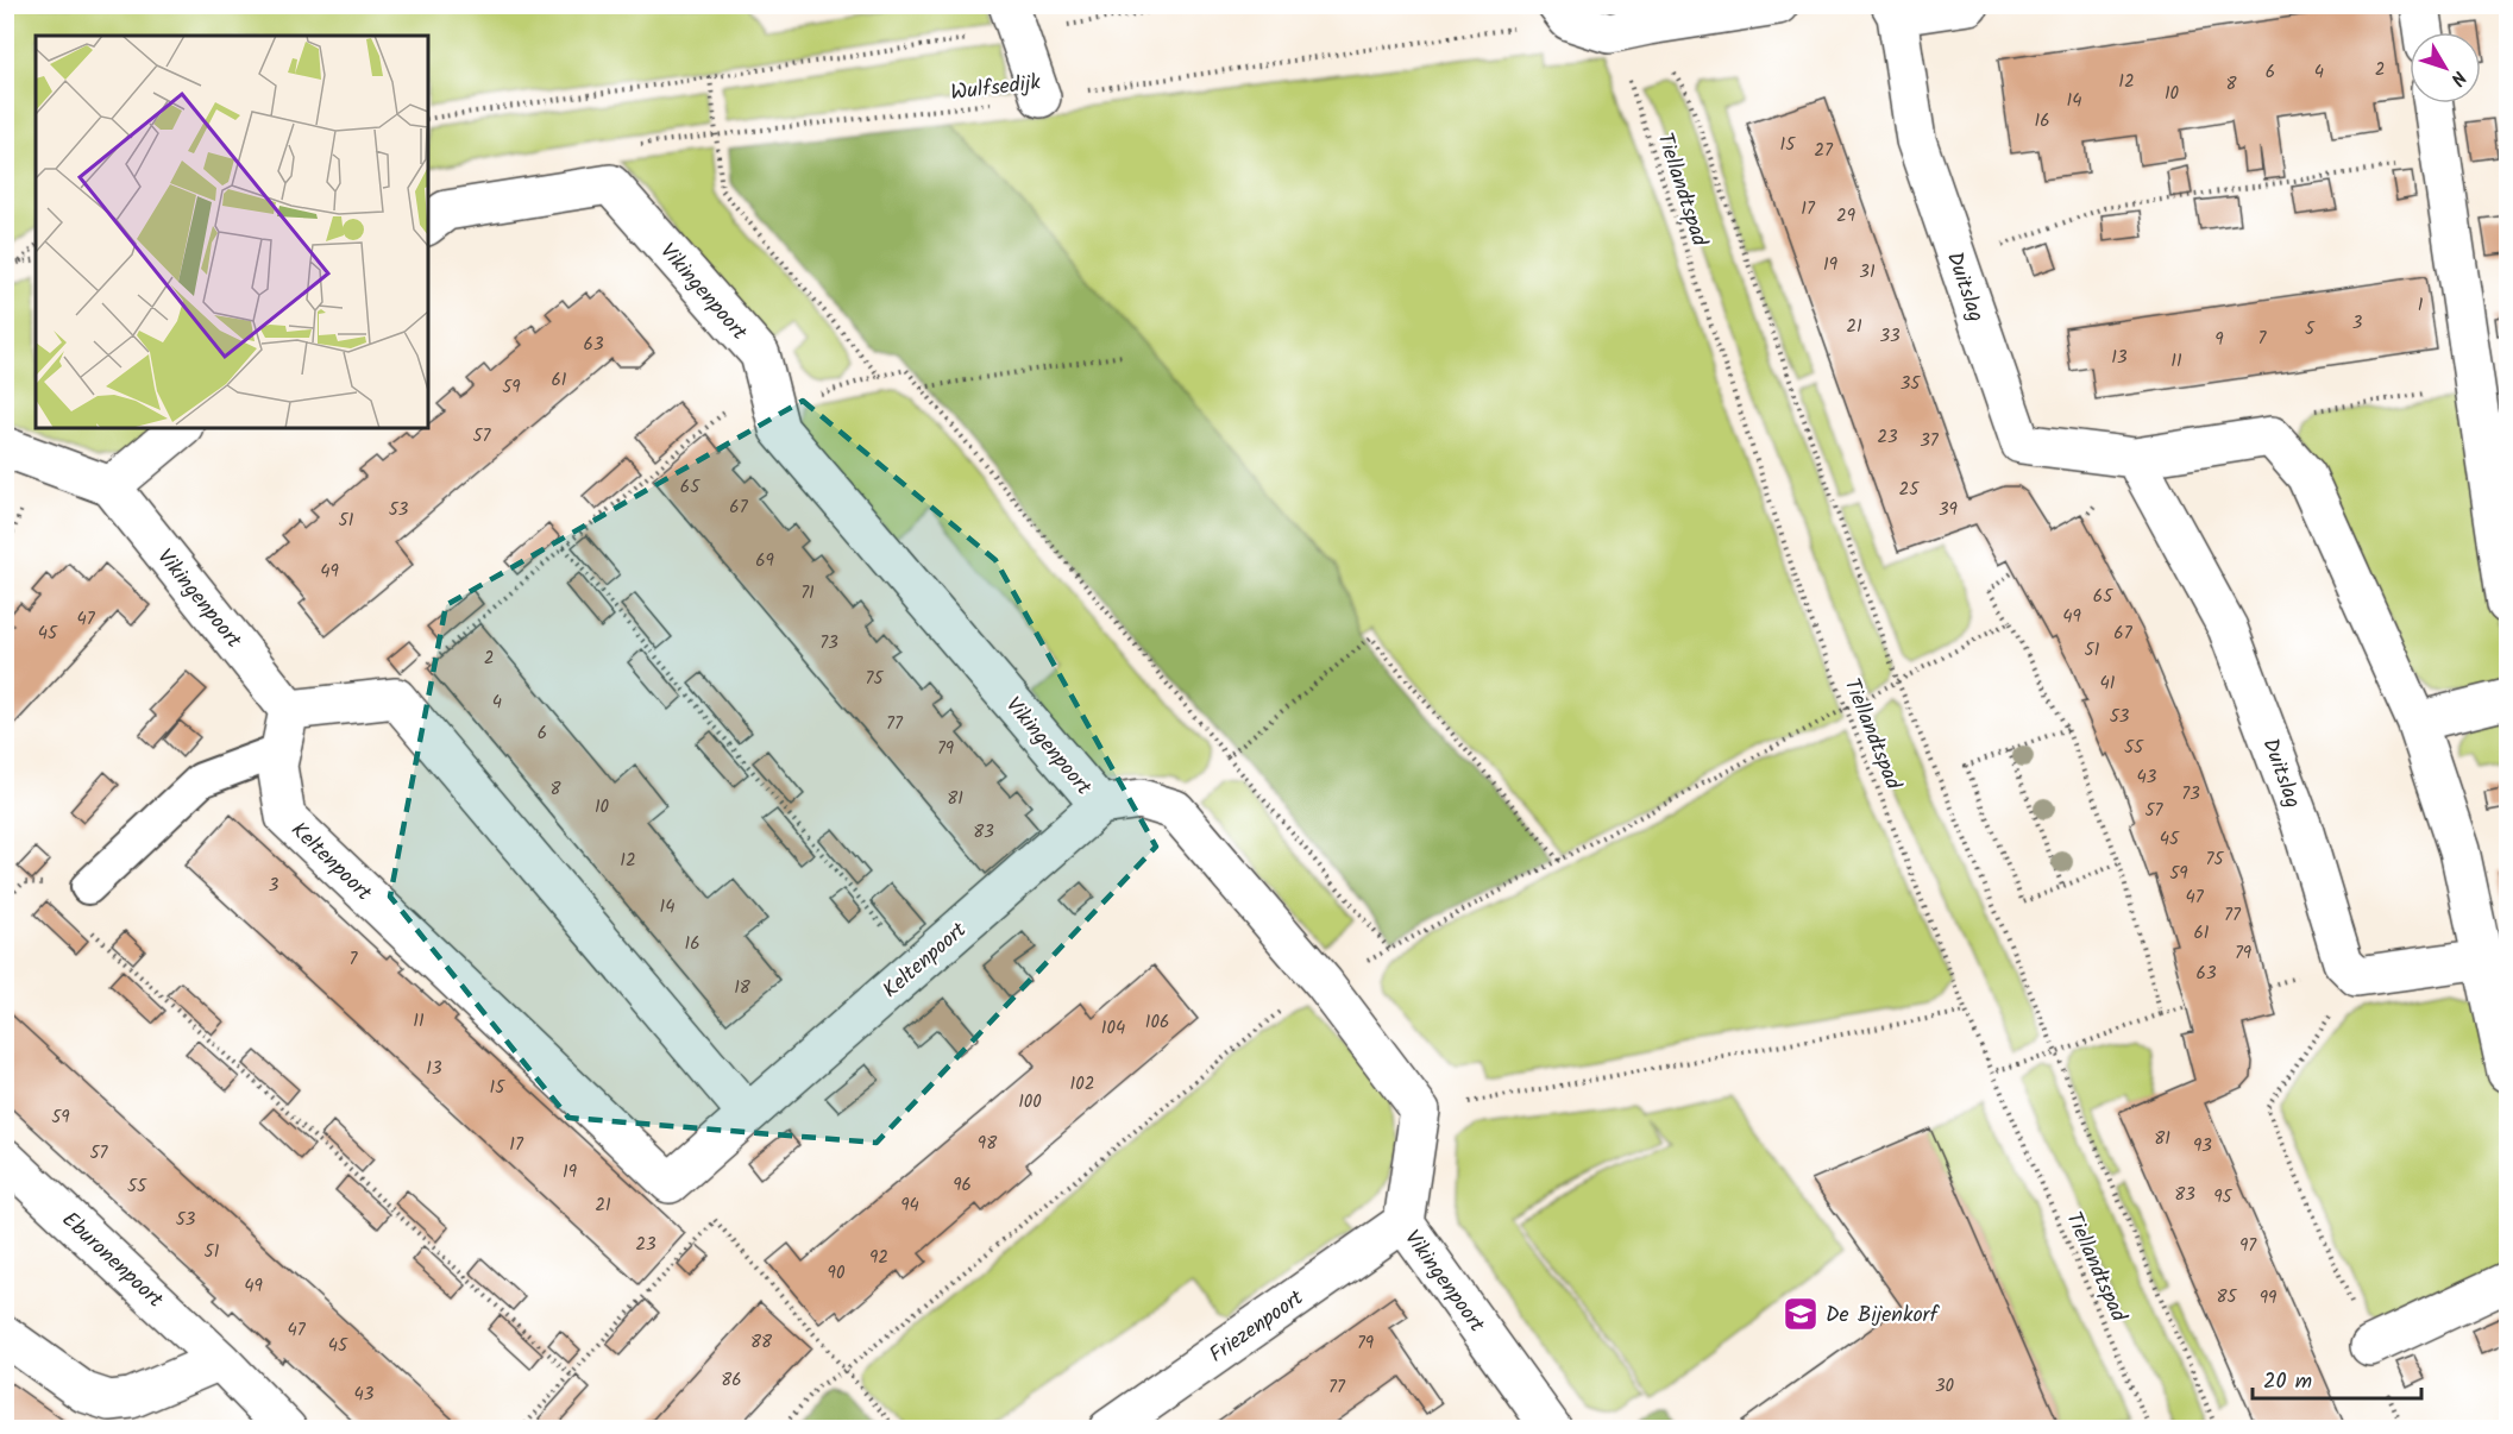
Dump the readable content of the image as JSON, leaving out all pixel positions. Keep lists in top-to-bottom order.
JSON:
{
  "streets": {
    "street": [
      "Duitslag",
      "Vikingenpoort",
      "Keltenpoort",
      "Eburonenpoort",
      "Friezenpoort"
    ],
    "path": ["Wulfsedijk", "Tiellandtspad"]
  },
  "crossings": [
    ["Vikingenpoort", "Keltenpoort"],
    ["Vikingenpoort", "Friezenpoort"]
  ],
  "places": {
    "school or university": ["De Bijenkorf"]
  },
  "house_numbers": [
    "2",
    "6",
    "4",
    "12",
    "8",
    "10",
    "14",
    "16",
    "15",
    "27",
    "17",
    "29",
    "19",
    "31",
    "1",
    "3",
    "21",
    "5",
    "33",
    "7",
    "9",
    "63",
    "13",
    "11",
    "61",
    "35",
    "59",
    "57",
    "23",
    "37",
    "65",
    "25",
    "67",
    "53",
    "39",
    "51",
    "69",
    "49",
    "71",
    "65",
    "49",
    "47",
    "45",
    "67",
    "73",
    "51",
    "2",
    "75",
    "41",
    "4",
    "53",
    "77",
    "6",
    "55",
    "79",
    "43",
    "8",
    "73",
    "81",
    "10",
    "57",
    "83",
    "45",
    "75",
    "12",
    "59",
    "3",
    "47",
    "14",
    "77",
    "61",
    "16",
    "79",
    "7",
    "63",
    "18",
    "11",
    "106",
    "104",
    "13",
    "102",
    "15",
    "100",
    "59",
    "81",
    "98",
    "17",
    "93",
    "57",
    "19",
    "96",
    "55",
    "83",
    "95",
    "21",
    "94",
    "53",
    "23",
    "97",
    "51",
    "92",
    "90",
    "49",
    "85",
    "99",
    "47",
    "88",
    "79",
    "45",
    "86",
    "30",
    "77",
    "43"
  ],
  "scale_bar": "20 m",
  "north": "bottom right"
}
